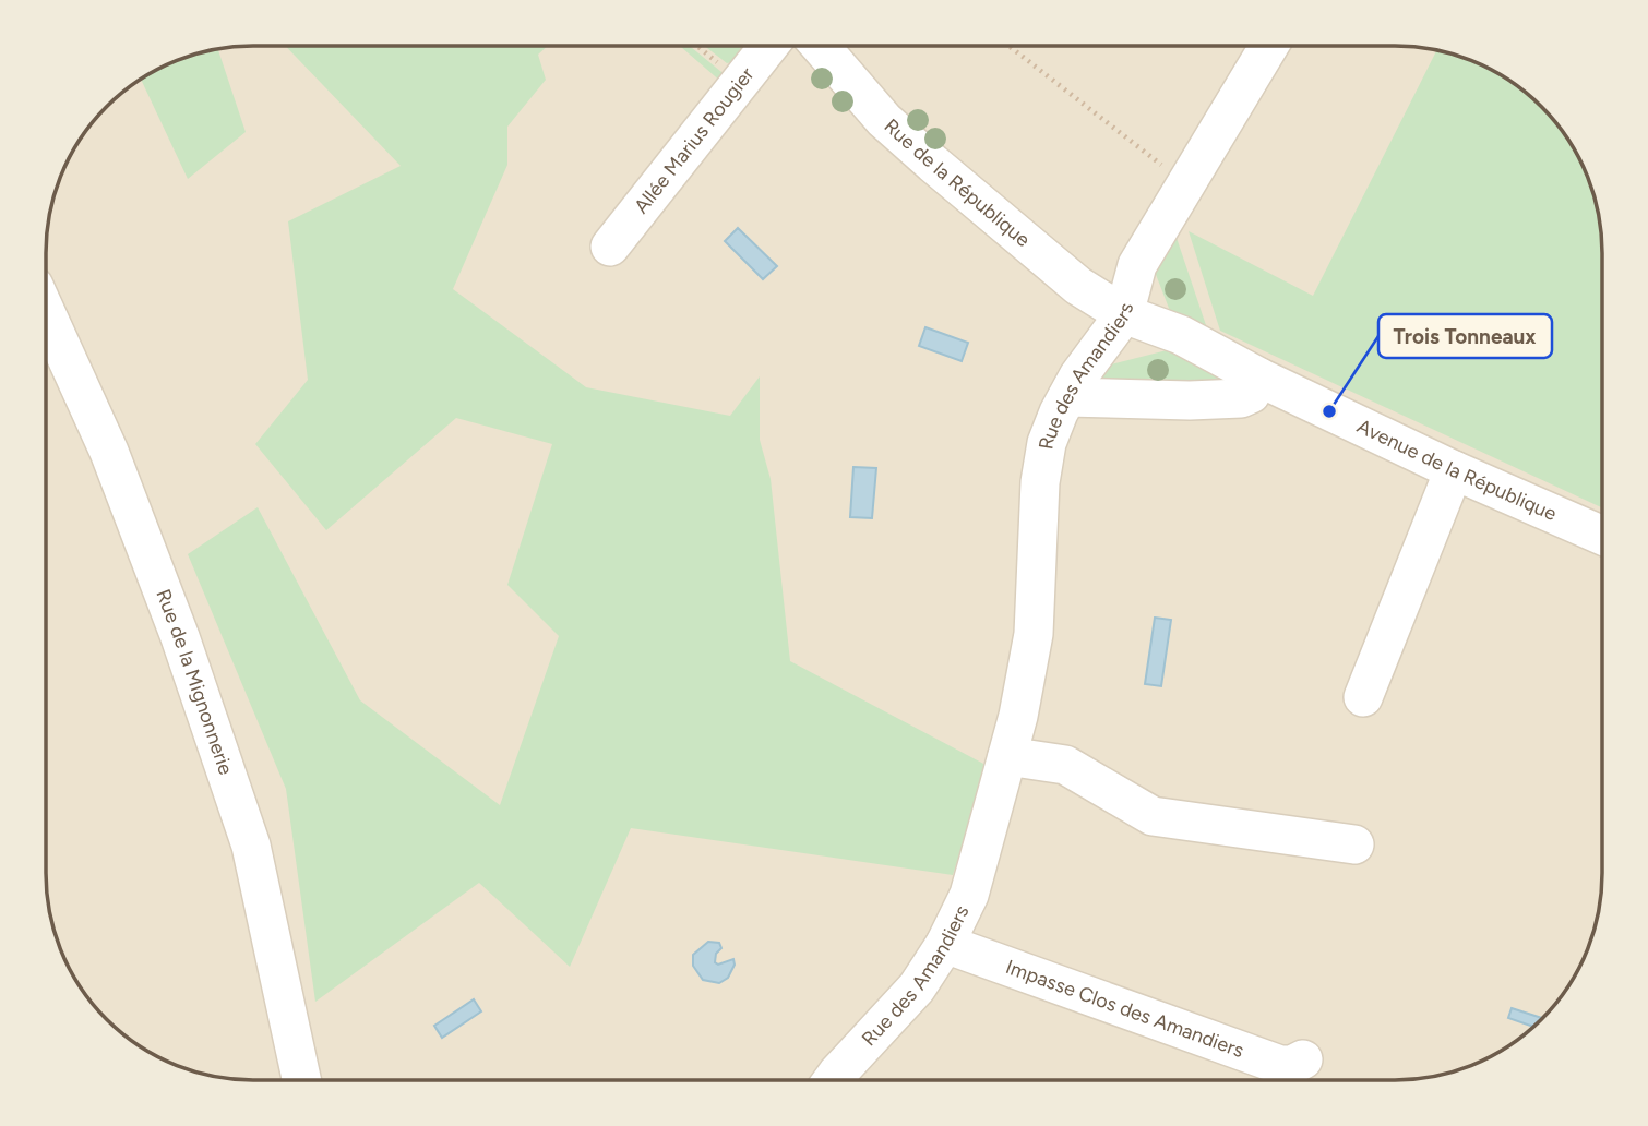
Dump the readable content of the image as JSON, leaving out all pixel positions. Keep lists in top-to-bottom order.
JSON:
{
  "streets": {
    "street": [
      "Allée Marius Rougier",
      "Rue de la République",
      "Rue des Amandiers",
      "Avenue de la République",
      "Rue de la Mignonnerie",
      "Impasse Clos des Amandiers"
    ]
  },
  "crossings": [
    ["Rue de la République", "Rue des Amandiers"],
    ["Rue de la République", "Avenue de la République"],
    ["Rue des Amandiers", "Avenue de la République"],
    ["Rue des Amandiers", "Impasse Clos des Amandiers"]
  ],
  "places": ["Trois Tonneaux"]
}
